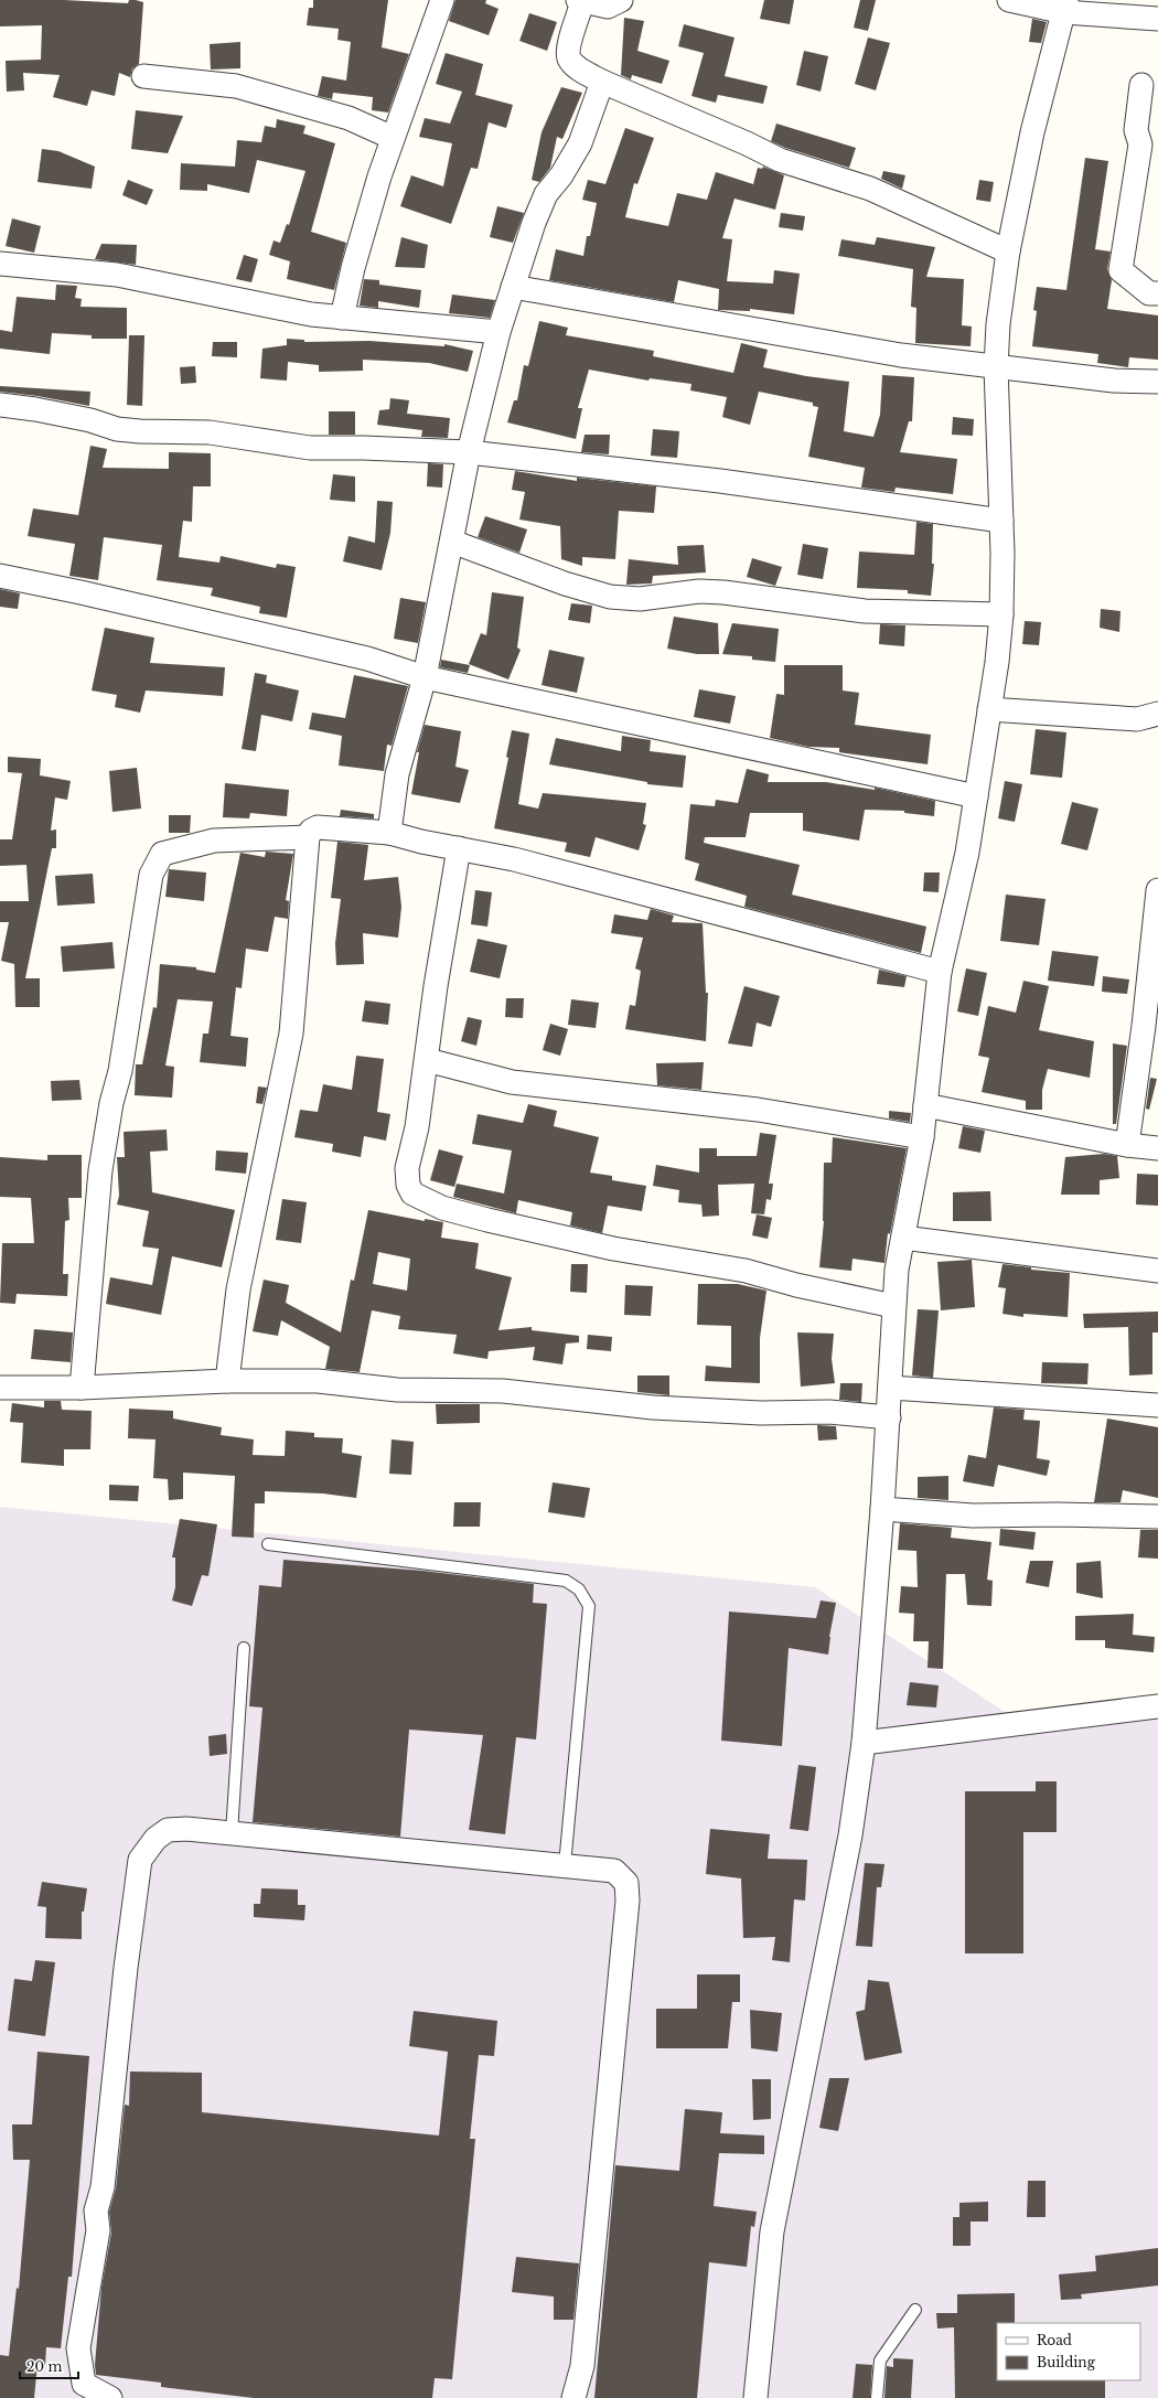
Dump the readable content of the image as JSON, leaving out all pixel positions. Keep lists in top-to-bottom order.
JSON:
{
  "legend": ["Road", "Building"],
  "scale_bar": "20 m"
}
